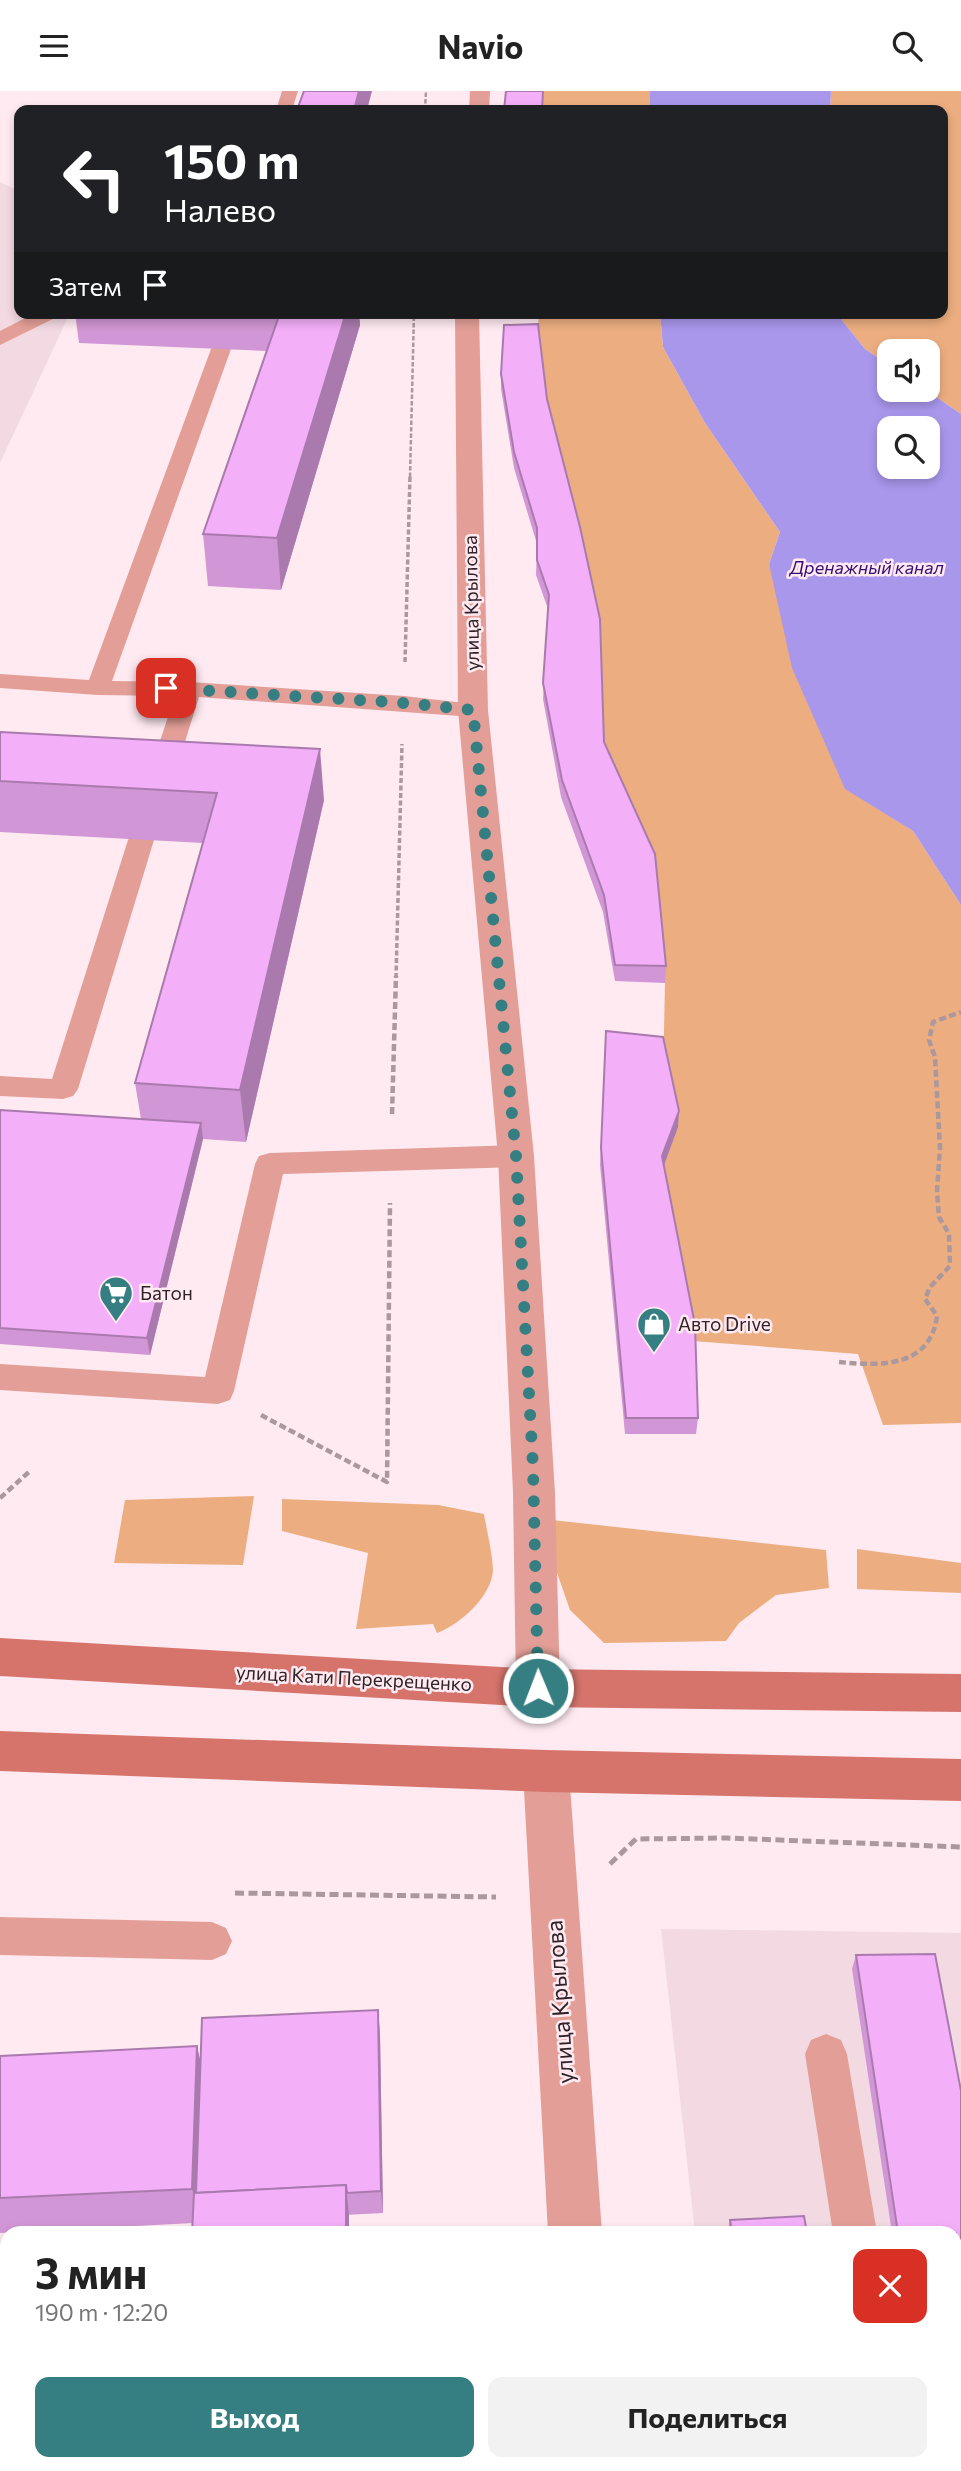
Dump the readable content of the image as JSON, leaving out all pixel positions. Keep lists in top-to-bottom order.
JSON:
{
  "streets": {
    "street": ["улица Крылова", "улица Кати Перекрещенко"]
  },
  "crossings": [
    ["улица Крылова", "улица Кати Перекрещенко"]
  ],
  "water": ["Дренажный канал"],
  "places": {
    "supermarket": ["Батон"],
    "shop": ["Авто Drive"]
  },
  "page": {
    "header": "Navio",
    "turn": ["150 m", "Налево"],
    "then": "Затем",
    "heading": ["3 мин", "190 m · 12:20"],
    "buttons": ["Выход", "Поделиться"]
  }
}
